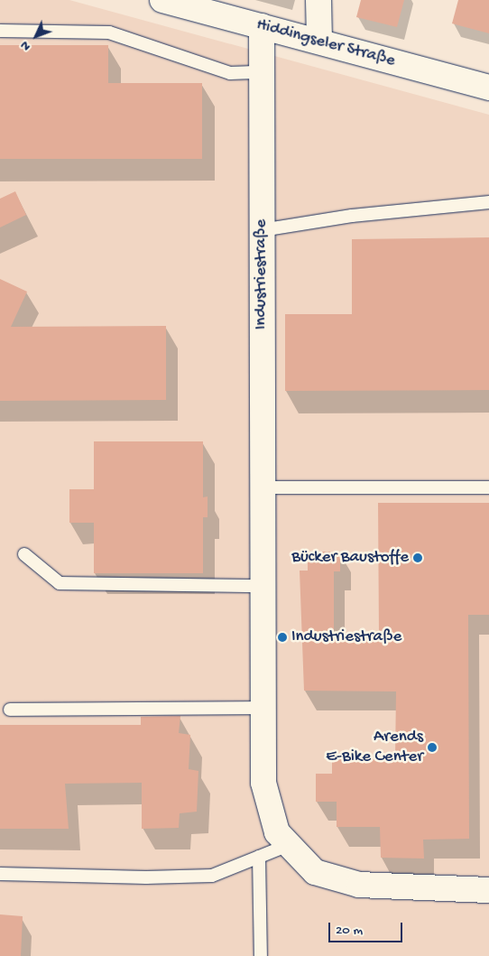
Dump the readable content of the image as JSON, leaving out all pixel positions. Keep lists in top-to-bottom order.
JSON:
{
  "streets": {
    "street": ["Hiddingseler Straße", "Industriestraße"]
  },
  "crossings": [
    ["Hiddingseler Straße", "Industriestraße"]
  ],
  "places": ["Bücker Baustoffe", "Industriestraße", "Arends E-Bike Center"],
  "scale_bar": "20 m",
  "north": "bottom left"
}
